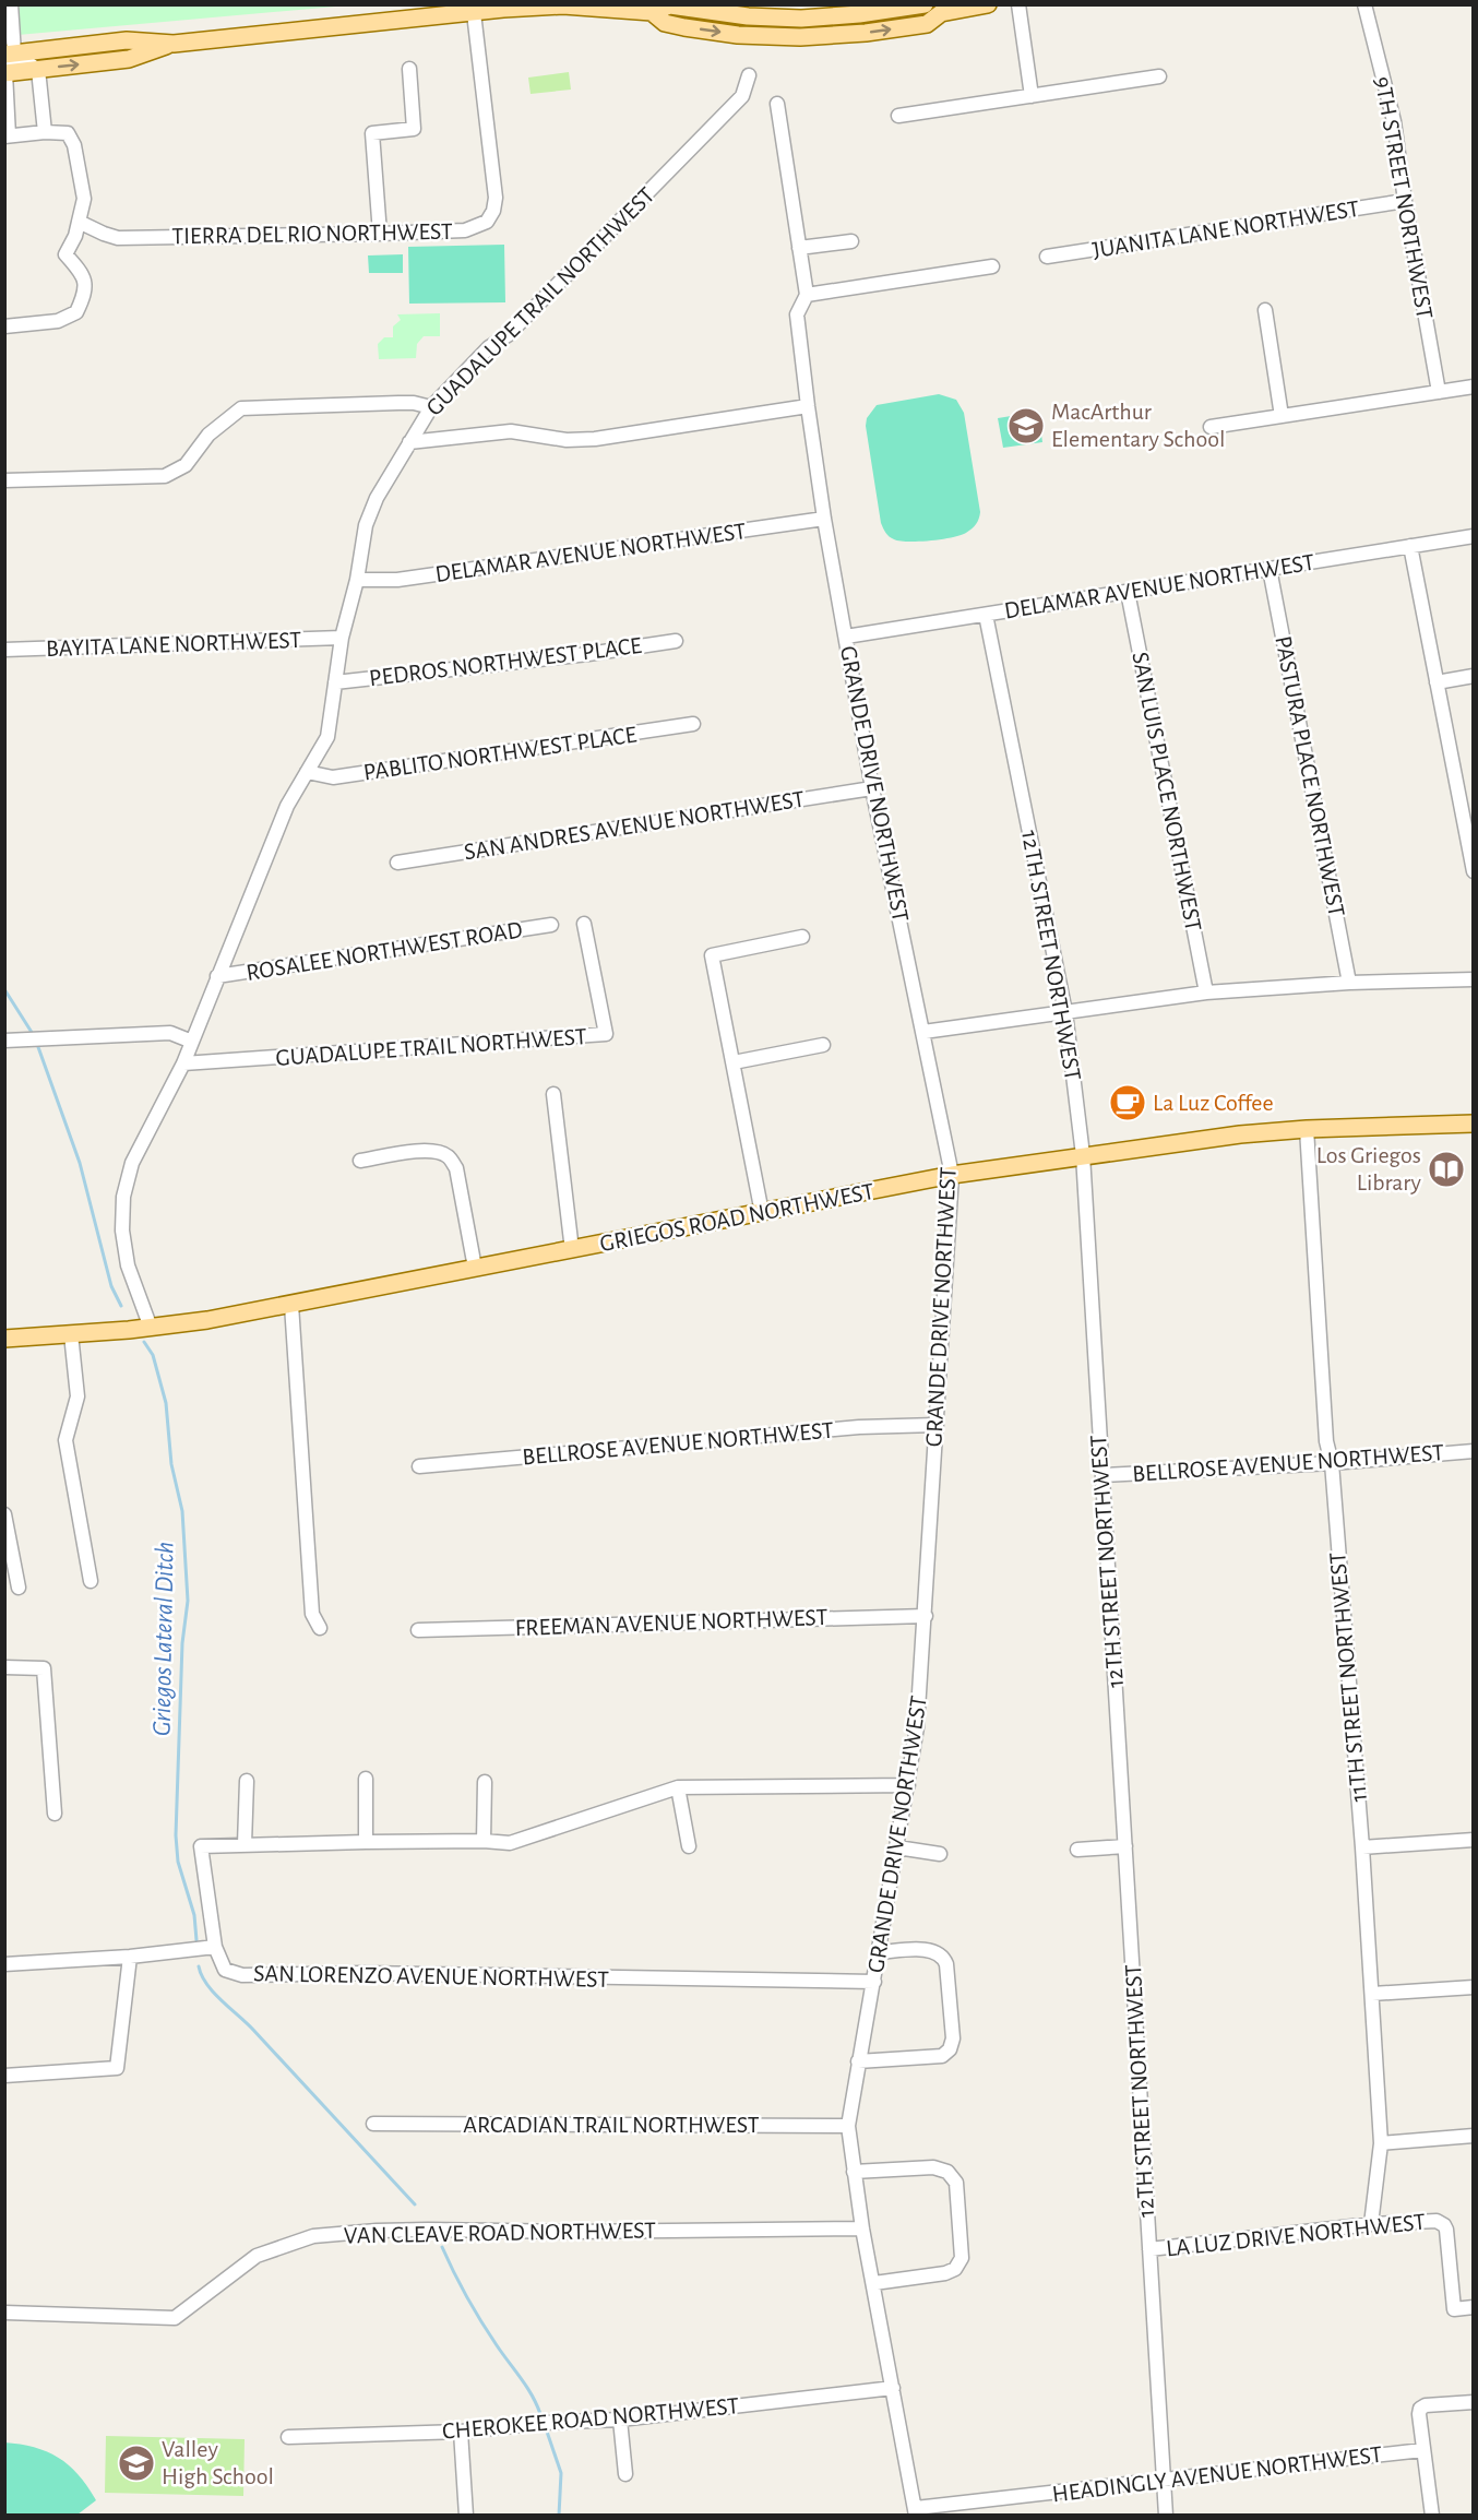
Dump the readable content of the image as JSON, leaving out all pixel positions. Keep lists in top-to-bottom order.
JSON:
{
  "streets": {
    "main road": ["GRIEGOS ROAD NORTHWEST"],
    "street": [
      "9TH STREET NORTHWEST",
      "JUANITA LANE NORTHWEST",
      "TIERRA DEL RIO NORTHWEST",
      "GUADALUPE TRAIL NORTHWEST",
      "DELAMAR AVENUE NORTHWEST",
      "BAYITA LANE NORTHWEST",
      "PEDROS NORTHWEST PLACE",
      "PABLITO NORTHWEST PLACE",
      "PASTURA PLACE NORTHWEST",
      "GRANDE DRIVE NORTHWEST",
      "SAN LUIS PLACE NORTHWEST",
      "SAN ANDRES AVENUE NORTHWEST",
      "ROSALEE NORTHWEST ROAD",
      "12TH STREET NORTHWEST",
      "BELLROSE AVENUE NORTHWEST",
      "FREEMAN AVENUE NORTHWEST",
      "11TH STREET NORTHWEST",
      "SAN LORENZO AVENUE NORTHWEST",
      "ARCADIAN TRAIL NORTHWEST",
      "VAN CLEAVE ROAD NORTHWEST",
      "LA LUZ DRIVE NORTHWEST",
      "CHEROKEE ROAD NORTHWEST",
      "HEADINGLY AVENUE NORTHWEST"
    ]
  },
  "crossings": [
    ["9TH STREET NORTHWEST", "JUANITA LANE NORTHWEST"],
    ["GUADALUPE TRAIL NORTHWEST", "DELAMAR AVENUE NORTHWEST"],
    ["GUADALUPE TRAIL NORTHWEST", "BAYITA LANE NORTHWEST"],
    ["GUADALUPE TRAIL NORTHWEST", "PEDROS NORTHWEST PLACE"],
    ["GUADALUPE TRAIL NORTHWEST", "PABLITO NORTHWEST PLACE"],
    ["GUADALUPE TRAIL NORTHWEST", "ROSALEE NORTHWEST ROAD"],
    ["GUADALUPE TRAIL NORTHWEST", "GRIEGOS ROAD NORTHWEST"],
    ["DELAMAR AVENUE NORTHWEST", "PASTURA PLACE NORTHWEST"],
    ["DELAMAR AVENUE NORTHWEST", "GRANDE DRIVE NORTHWEST"],
    ["DELAMAR AVENUE NORTHWEST", "SAN LUIS PLACE NORTHWEST"],
    ["DELAMAR AVENUE NORTHWEST", "12TH STREET NORTHWEST"],
    ["GRANDE DRIVE NORTHWEST", "SAN ANDRES AVENUE NORTHWEST"],
    ["GRANDE DRIVE NORTHWEST", "GRIEGOS ROAD NORTHWEST"],
    ["GRANDE DRIVE NORTHWEST", "BELLROSE AVENUE NORTHWEST"],
    ["GRANDE DRIVE NORTHWEST", "FREEMAN AVENUE NORTHWEST"],
    ["GRANDE DRIVE NORTHWEST", "SAN LORENZO AVENUE NORTHWEST"],
    ["GRANDE DRIVE NORTHWEST", "ARCADIAN TRAIL NORTHWEST"],
    ["GRANDE DRIVE NORTHWEST", "VAN CLEAVE ROAD NORTHWEST"],
    ["GRANDE DRIVE NORTHWEST", "CHEROKEE ROAD NORTHWEST"],
    ["GRANDE DRIVE NORTHWEST", "HEADINGLY AVENUE NORTHWEST"],
    ["12TH STREET NORTHWEST", "GRIEGOS ROAD NORTHWEST"],
    ["12TH STREET NORTHWEST", "BELLROSE AVENUE NORTHWEST"],
    ["12TH STREET NORTHWEST", "LA LUZ DRIVE NORTHWEST"],
    ["12TH STREET NORTHWEST", "HEADINGLY AVENUE NORTHWEST"],
    ["GRIEGOS ROAD NORTHWEST", "11TH STREET NORTHWEST"],
    ["BELLROSE AVENUE NORTHWEST", "11TH STREET NORTHWEST"],
    ["11TH STREET NORTHWEST", "LA LUZ DRIVE NORTHWEST"]
  ],
  "water": ["Griegos Lateral Ditch"],
  "places": {
    "school or university": ["MacArthur Elementary School", "Valley High School"],
    "cafe": ["La Luz Coffee"],
    "library": ["Los Griegos Library"]
  }
}
